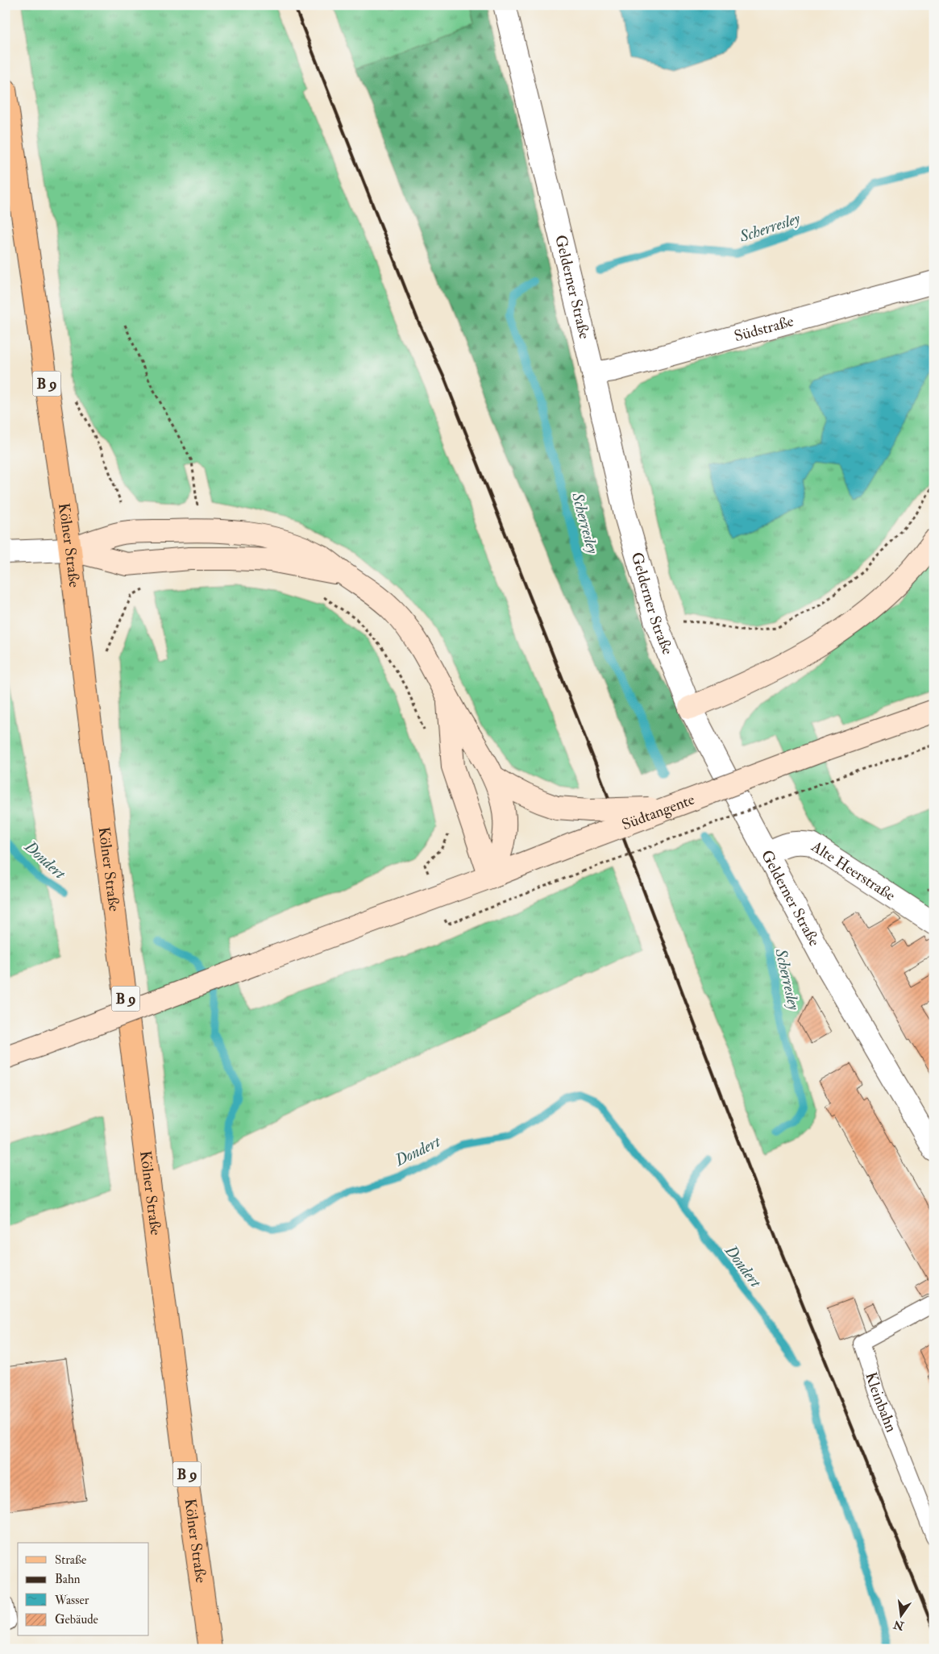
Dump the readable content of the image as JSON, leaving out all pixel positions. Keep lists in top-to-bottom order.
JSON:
{
  "streets": {
    "main road": ["B 9", "Kölner Straße", "Südtangente"],
    "street": ["Gelderner Straße", "Südstraße", "Alte Heerstraße"],
    "lane": ["Kleinbahn"]
  },
  "crossings": [
    ["Gelderner Straße", "Südstraße"],
    ["Gelderner Straße", "Alte Heerstraße"]
  ],
  "water": ["Scherresley", "Dondert"],
  "legend": [
    "Straße",
    "Bahn",
    "Wasser",
    "Gebäude"
  ],
  "north": "bottom"
}
